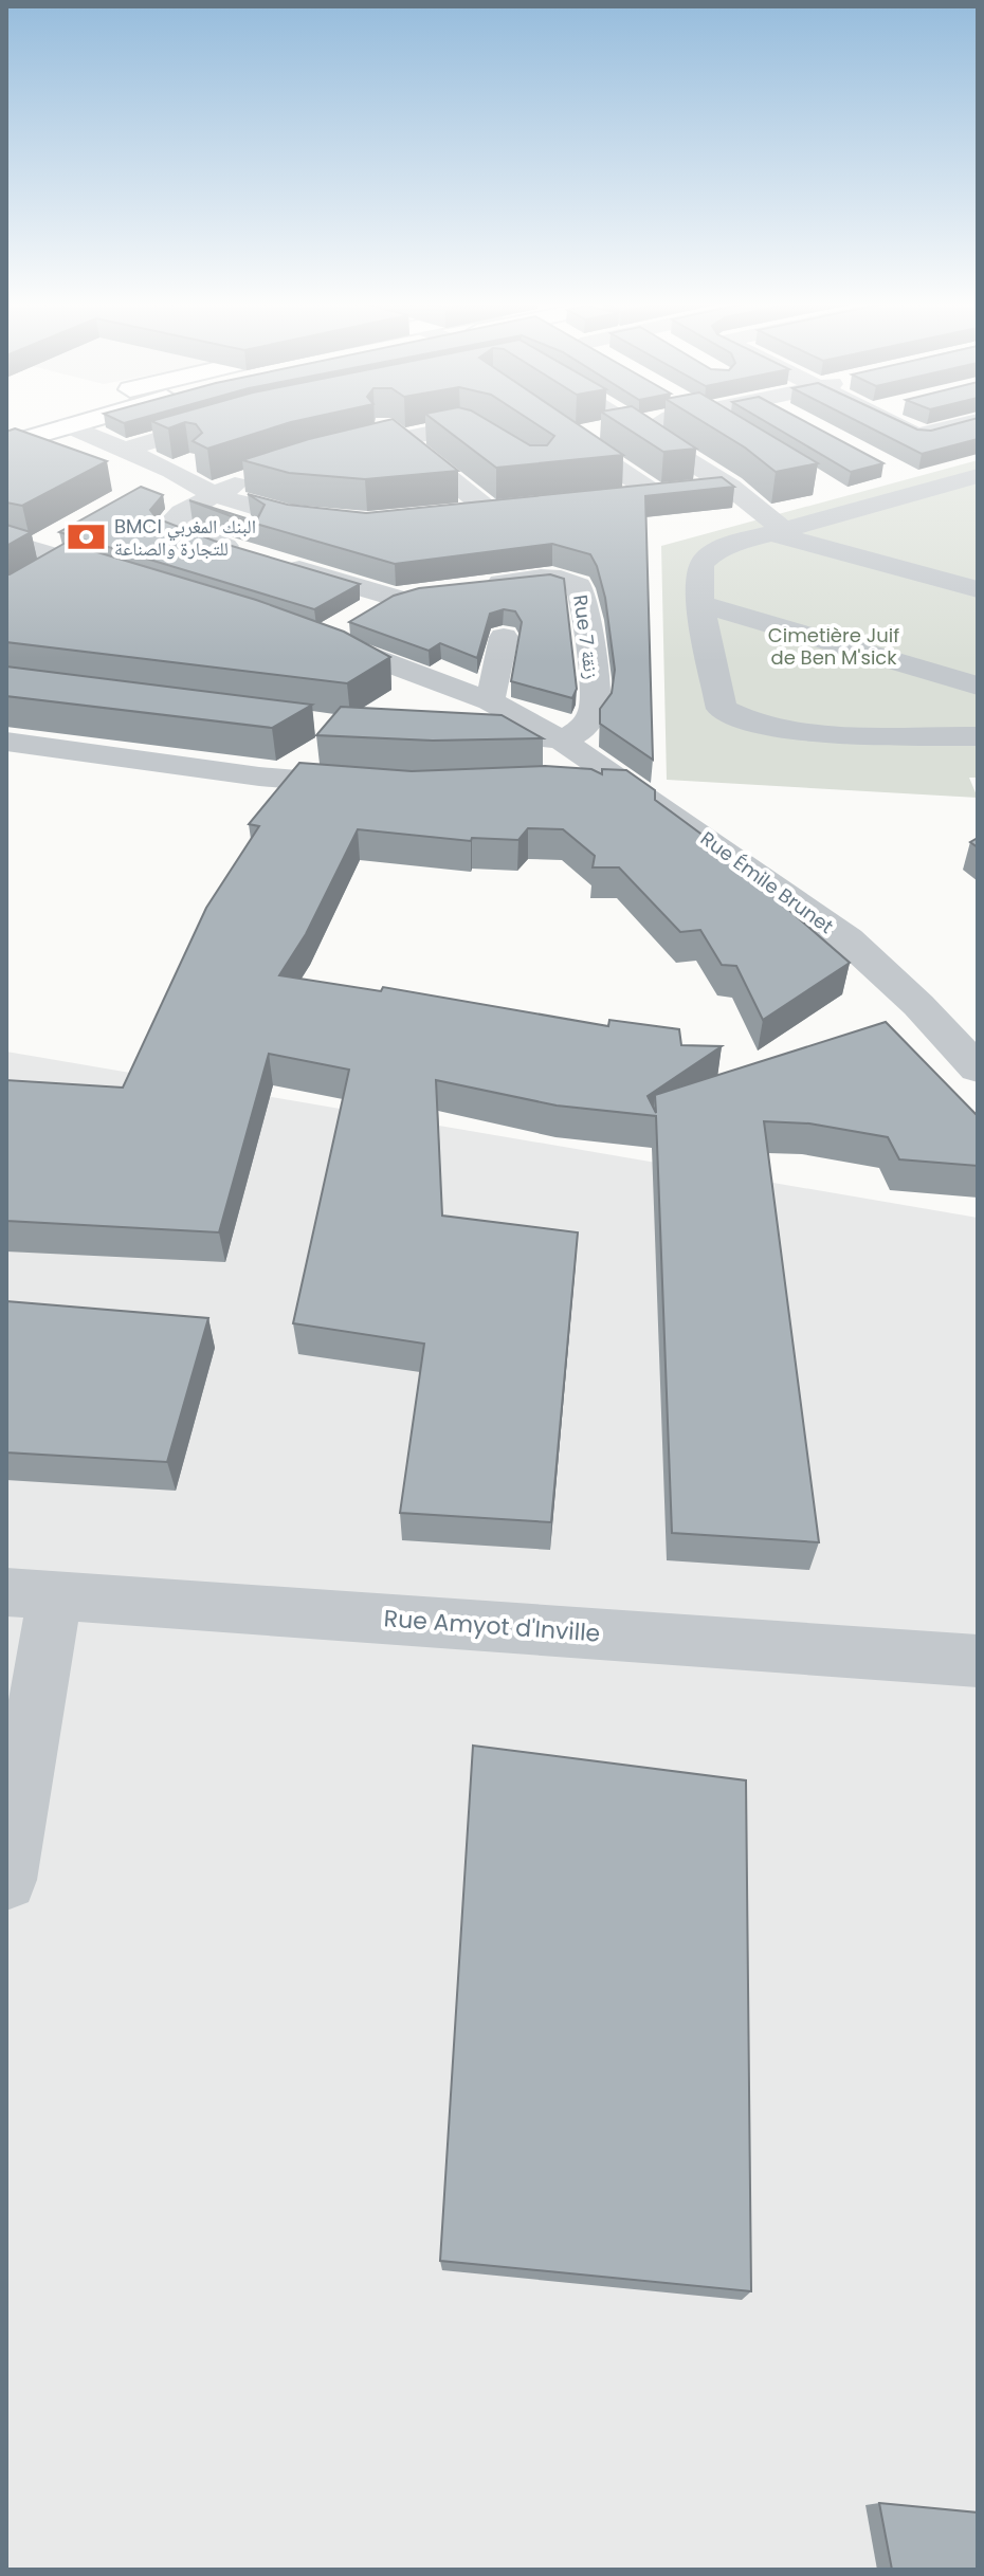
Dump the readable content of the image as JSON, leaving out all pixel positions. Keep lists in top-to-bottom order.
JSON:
{
  "streets": {
    "street": ["Rue 7 زنقة", "Rue Émile Brunet", "Rue Amyot d'Inville"]
  },
  "crossings": [
    ["Rue 7 زنقة", "Rue Émile Brunet"]
  ],
  "parks": ["Cimetière Juif de Ben M'sick"],
  "places": {
    "bank": ["BMCI البنك المغربي للتجارة والصناعة"]
  }
}
